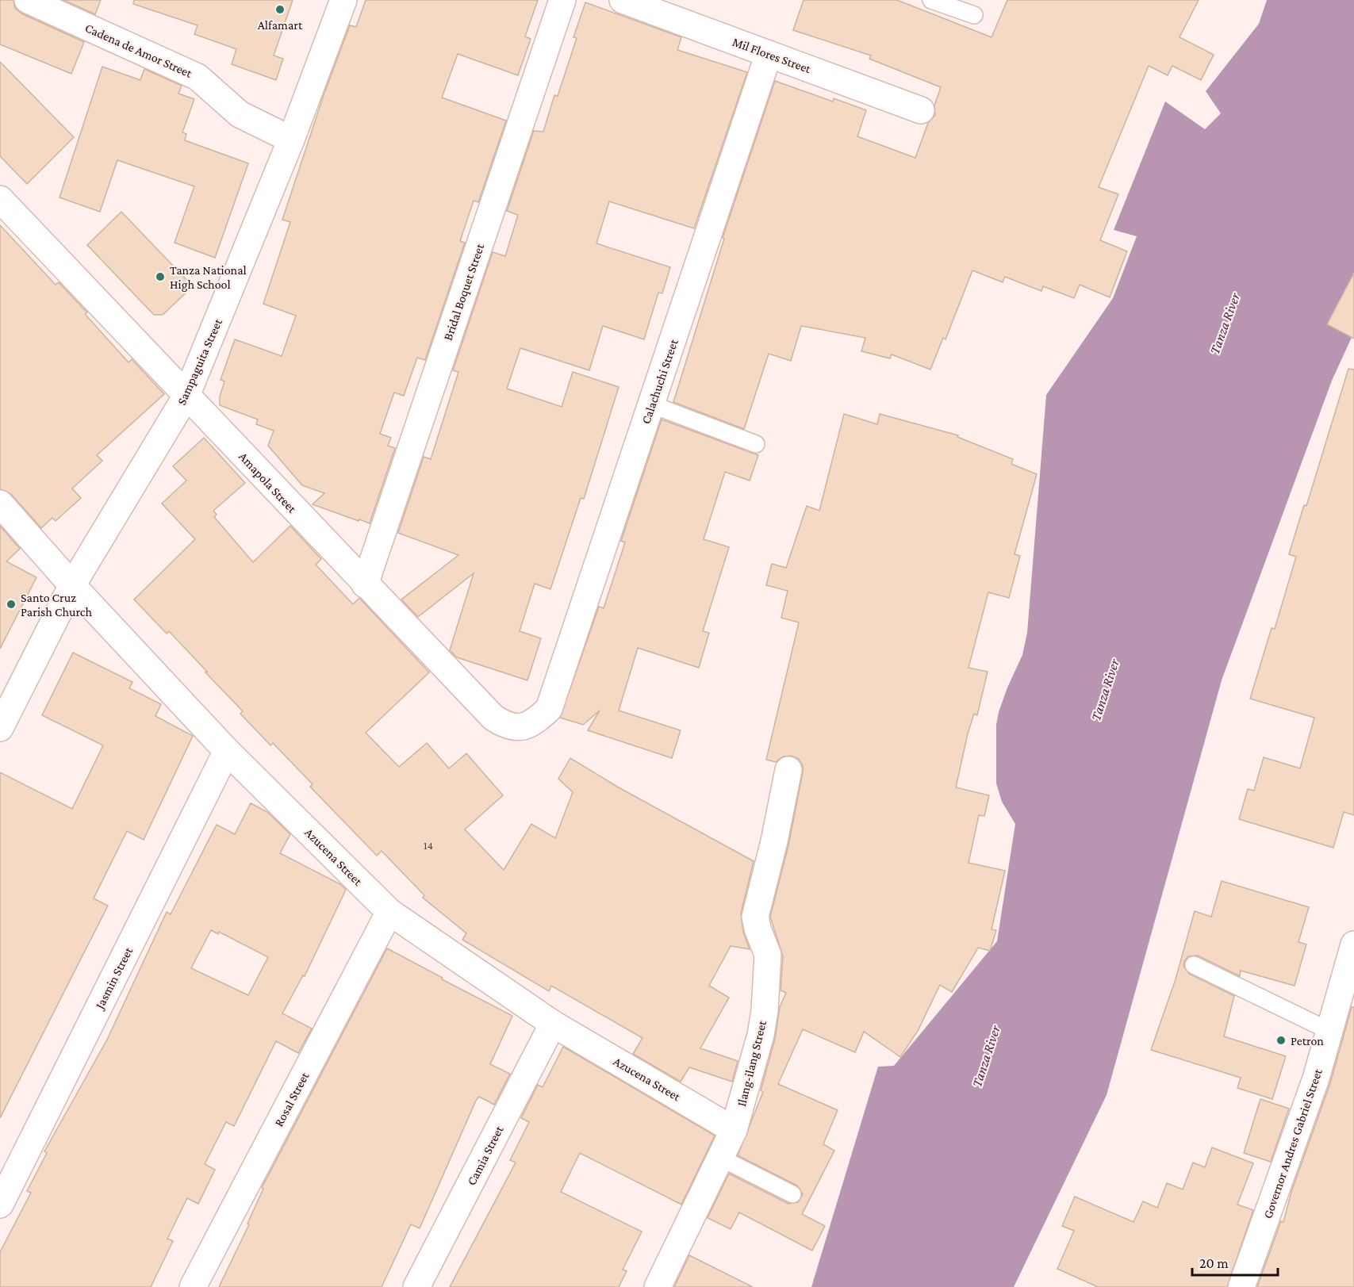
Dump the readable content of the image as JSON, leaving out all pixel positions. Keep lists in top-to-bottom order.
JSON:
{
  "streets": {
    "street": [
      "Cadena de Amor Street",
      "Mil Flores Street",
      "Bridal Boquet Street",
      "Sampaguita Street",
      "Calachuchi Street",
      "Amapola Street",
      "Azucena Street",
      "Jasmin Street",
      "Ilang-ilang Street",
      "Rosal Street",
      "Governor Andres Gabriel Street",
      "Camia Street"
    ]
  },
  "crossings": [
    ["Cadena de Amor Street", "Sampaguita Street"],
    ["Mil Flores Street", "Calachuchi Street"],
    ["Bridal Boquet Street", "Amapola Street"],
    ["Sampaguita Street", "Amapola Street"],
    ["Sampaguita Street", "Azucena Street"],
    ["Calachuchi Street", "Amapola Street"],
    ["Azucena Street", "Jasmin Street"],
    ["Azucena Street", "Ilang-ilang Street"],
    ["Azucena Street", "Rosal Street"],
    ["Azucena Street", "Camia Street"]
  ],
  "water": ["Tanza River"],
  "places": [
    "Alfamart",
    "Tanza National High School",
    "Santo Cruz Parish Church",
    "Petron"
  ],
  "house_numbers": ["14"],
  "scale_bar": "20 m"
}
